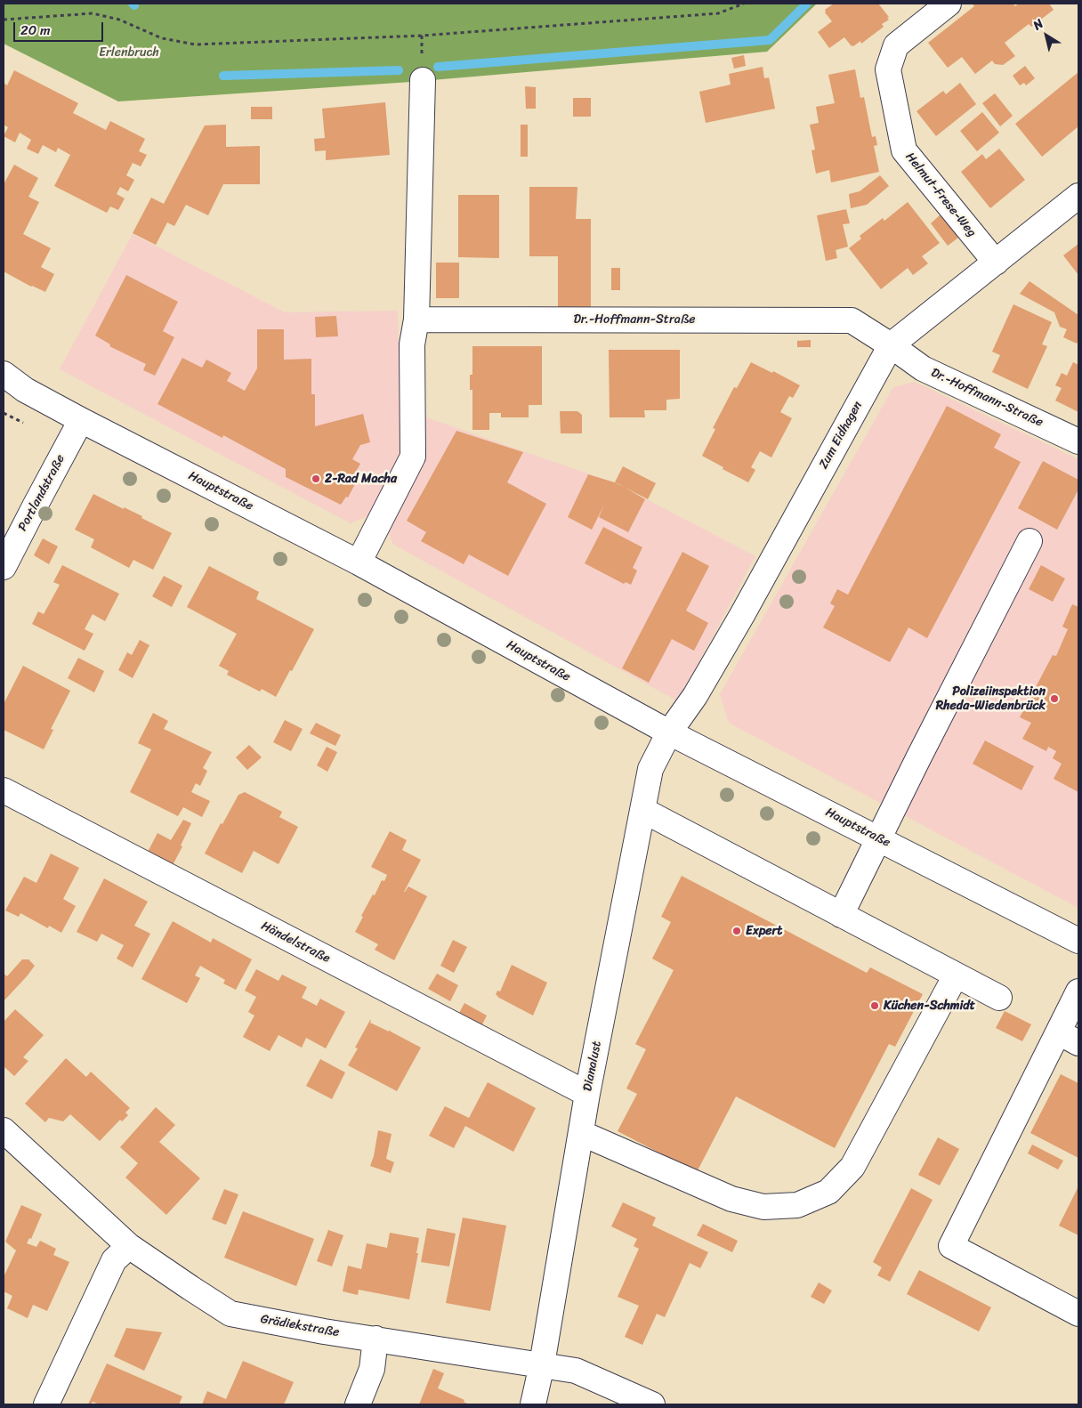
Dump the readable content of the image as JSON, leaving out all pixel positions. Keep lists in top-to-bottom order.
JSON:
{
  "streets": {
    "street": [
      "Helmut-Frese-Weg",
      "Dr.-Hoffmann-Straße",
      "Zum Eidhagen",
      "Hauptstraße",
      "Portlandstraße",
      "Händelstraße",
      "Dianalust",
      "Grädiekstraße"
    ]
  },
  "crossings": [
    ["Helmut-Frese-Weg", "Zum Eidhagen"],
    ["Dr.-Hoffmann-Straße", "Zum Eidhagen"],
    ["Zum Eidhagen", "Hauptstraße"],
    ["Zum Eidhagen", "Dianalust"],
    ["Hauptstraße", "Portlandstraße"],
    ["Hauptstraße", "Dianalust"],
    ["Händelstraße", "Dianalust"],
    ["Dianalust", "Grädiekstraße"]
  ],
  "parks": ["Erlenbruch"],
  "places": [
    "2-Rad Macha",
    "Polizeiinspektion Rheda-Wiedenbrück",
    "Expert",
    "Küchen-Schmidt"
  ],
  "scale_bar": "20 m",
  "north": "top left"
}
